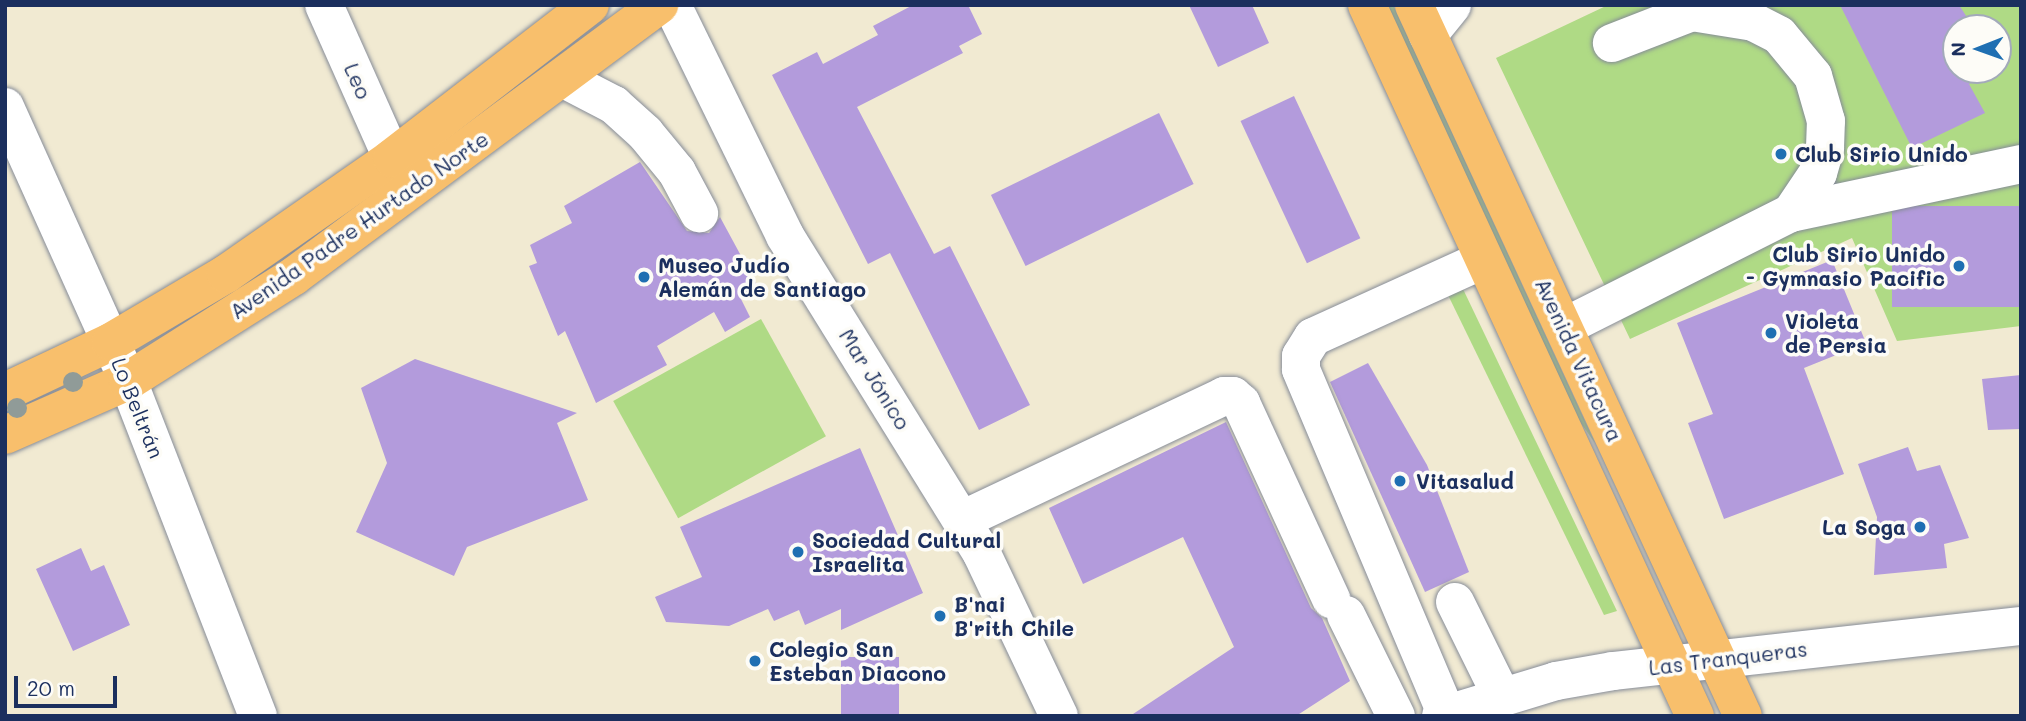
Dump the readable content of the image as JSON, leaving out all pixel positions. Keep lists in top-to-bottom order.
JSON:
{
  "streets": {
    "main road": ["Avenida Padre Hurtado Norte", "Avenida Vitacura"],
    "street": [
      "Leo",
      "Mar Jónico",
      "Lo Beltrán",
      "Las Tranqueras"
    ]
  },
  "crossings": [
    ["Leo", "Avenida Padre Hurtado Norte"],
    ["Avenida Padre Hurtado Norte", "Lo Beltrán"],
    ["Avenida Vitacura", "Las Tranqueras"]
  ],
  "places": [
    "Club Sirio Unido",
    "Club Sirio Unido - Gymnasio Pacific",
    "Museo Judío Alemán de Santiago",
    "Violeta de Persia",
    "Vitasalud",
    "La Soga",
    "Sociedad Cultural Israelita",
    "B'nai B'rith Chile",
    "Colegio San Esteban Diacono"
  ],
  "scale_bar": "20 m",
  "north": "left"
}
